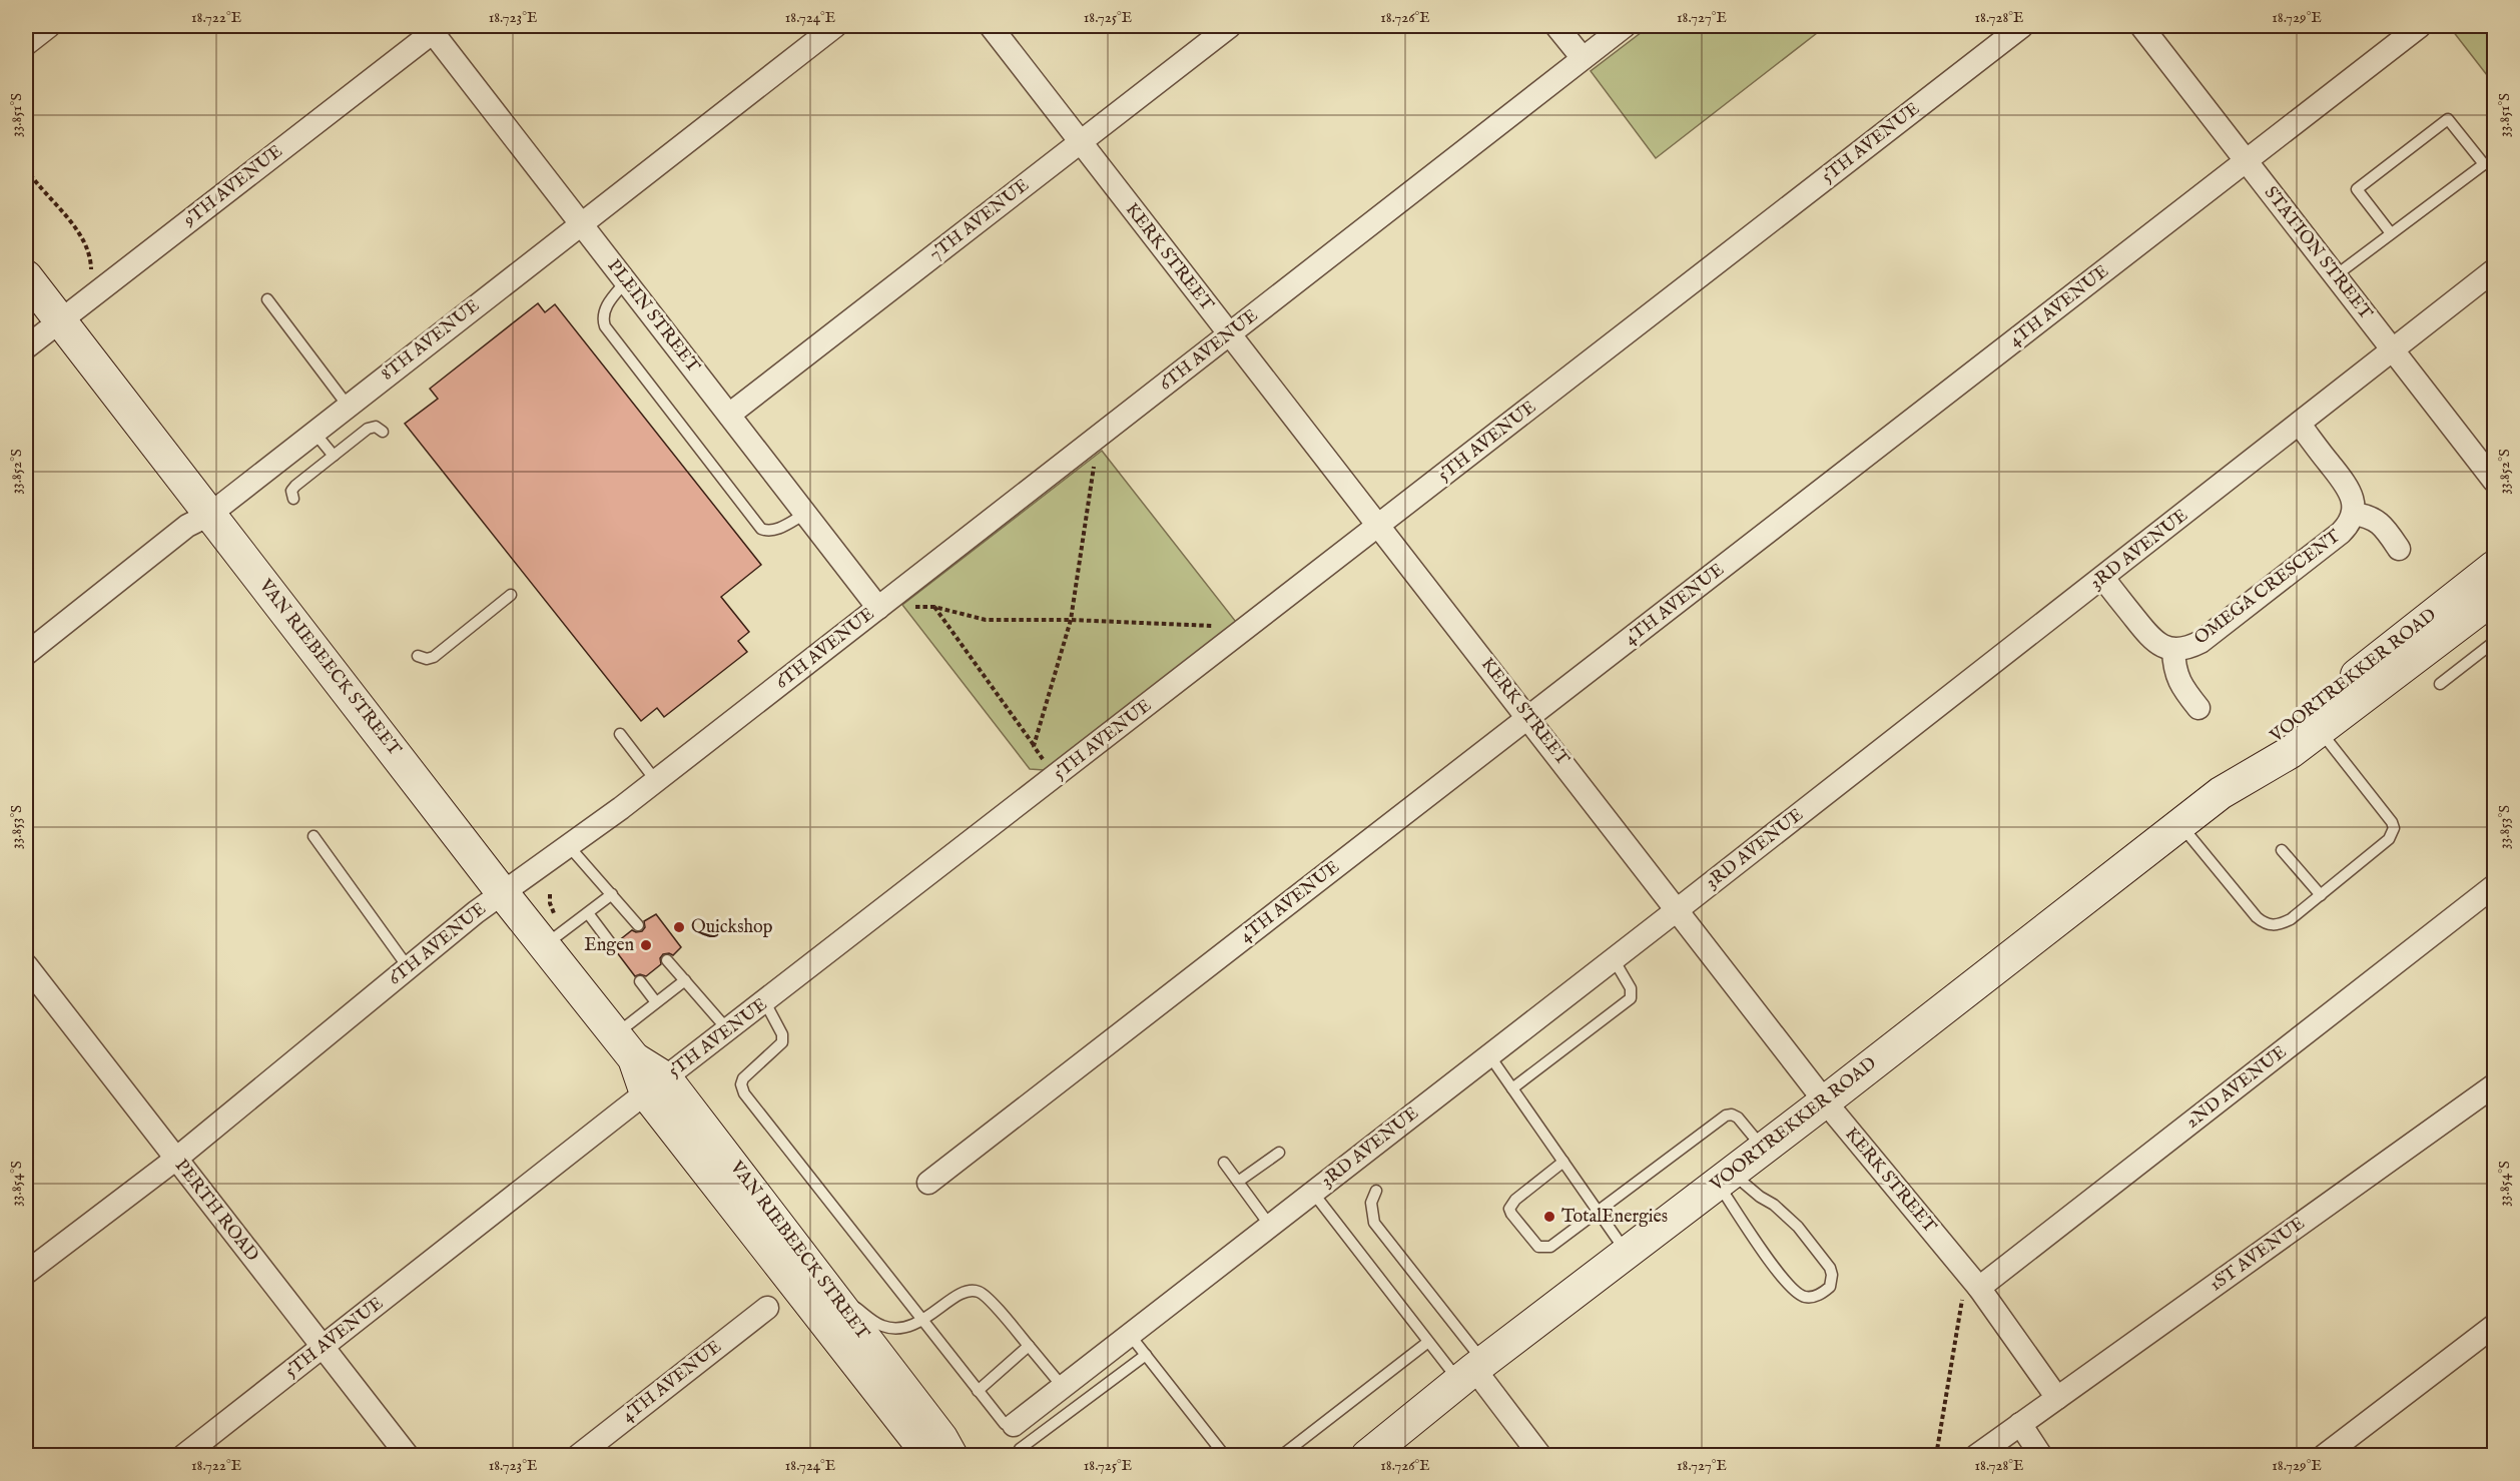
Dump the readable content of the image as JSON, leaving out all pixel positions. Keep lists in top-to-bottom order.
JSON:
{
  "streets": {
    "main road": ["VAN RIEBEECK STREET", "VOORTREKKER ROAD"],
    "street": [
      "5TH AVENUE",
      "9TH AVENUE",
      "7TH AVENUE",
      "STATION STREET",
      "KERK STREET",
      "4TH AVENUE",
      "PLEIN STREET",
      "8TH AVENUE",
      "6TH AVENUE",
      "3RD AVENUE",
      "OMEGA CRESCENT",
      "2ND AVENUE",
      "PERTH ROAD",
      "1ST AVENUE"
    ]
  },
  "crossings": [
    ["5TH AVENUE", "KERK STREET"],
    ["5TH AVENUE", "VAN RIEBEECK STREET"],
    ["5TH AVENUE", "PERTH ROAD"],
    ["9TH AVENUE", "PLEIN STREET"],
    ["9TH AVENUE", "VAN RIEBEECK STREET"],
    ["7TH AVENUE", "KERK STREET"],
    ["7TH AVENUE", "PLEIN STREET"],
    ["STATION STREET", "4TH AVENUE"],
    ["STATION STREET", "3RD AVENUE"],
    ["KERK STREET", "4TH AVENUE"],
    ["KERK STREET", "6TH AVENUE"],
    ["KERK STREET", "3RD AVENUE"],
    ["KERK STREET", "VOORTREKKER ROAD"],
    ["KERK STREET", "2ND AVENUE"],
    ["KERK STREET", "1ST AVENUE"],
    ["PLEIN STREET", "8TH AVENUE"],
    ["PLEIN STREET", "6TH AVENUE"],
    ["8TH AVENUE", "VAN RIEBEECK STREET"],
    ["6TH AVENUE", "VAN RIEBEECK STREET"],
    ["6TH AVENUE", "PERTH ROAD"],
    ["3RD AVENUE", "OMEGA CRESCENT"]
  ],
  "places": ["Quickshop", "Engen", "TotalEnergies"],
  "coordinates": [
    "18.722°E",
    "18.723°E",
    "18.724°E",
    "18.725°E",
    "18.726°E",
    "18.727°E",
    "18.728°E",
    "18.729°E",
    "33.851°S",
    "33.852°S",
    "33.853°S",
    "33.854°S"
  ]
}
